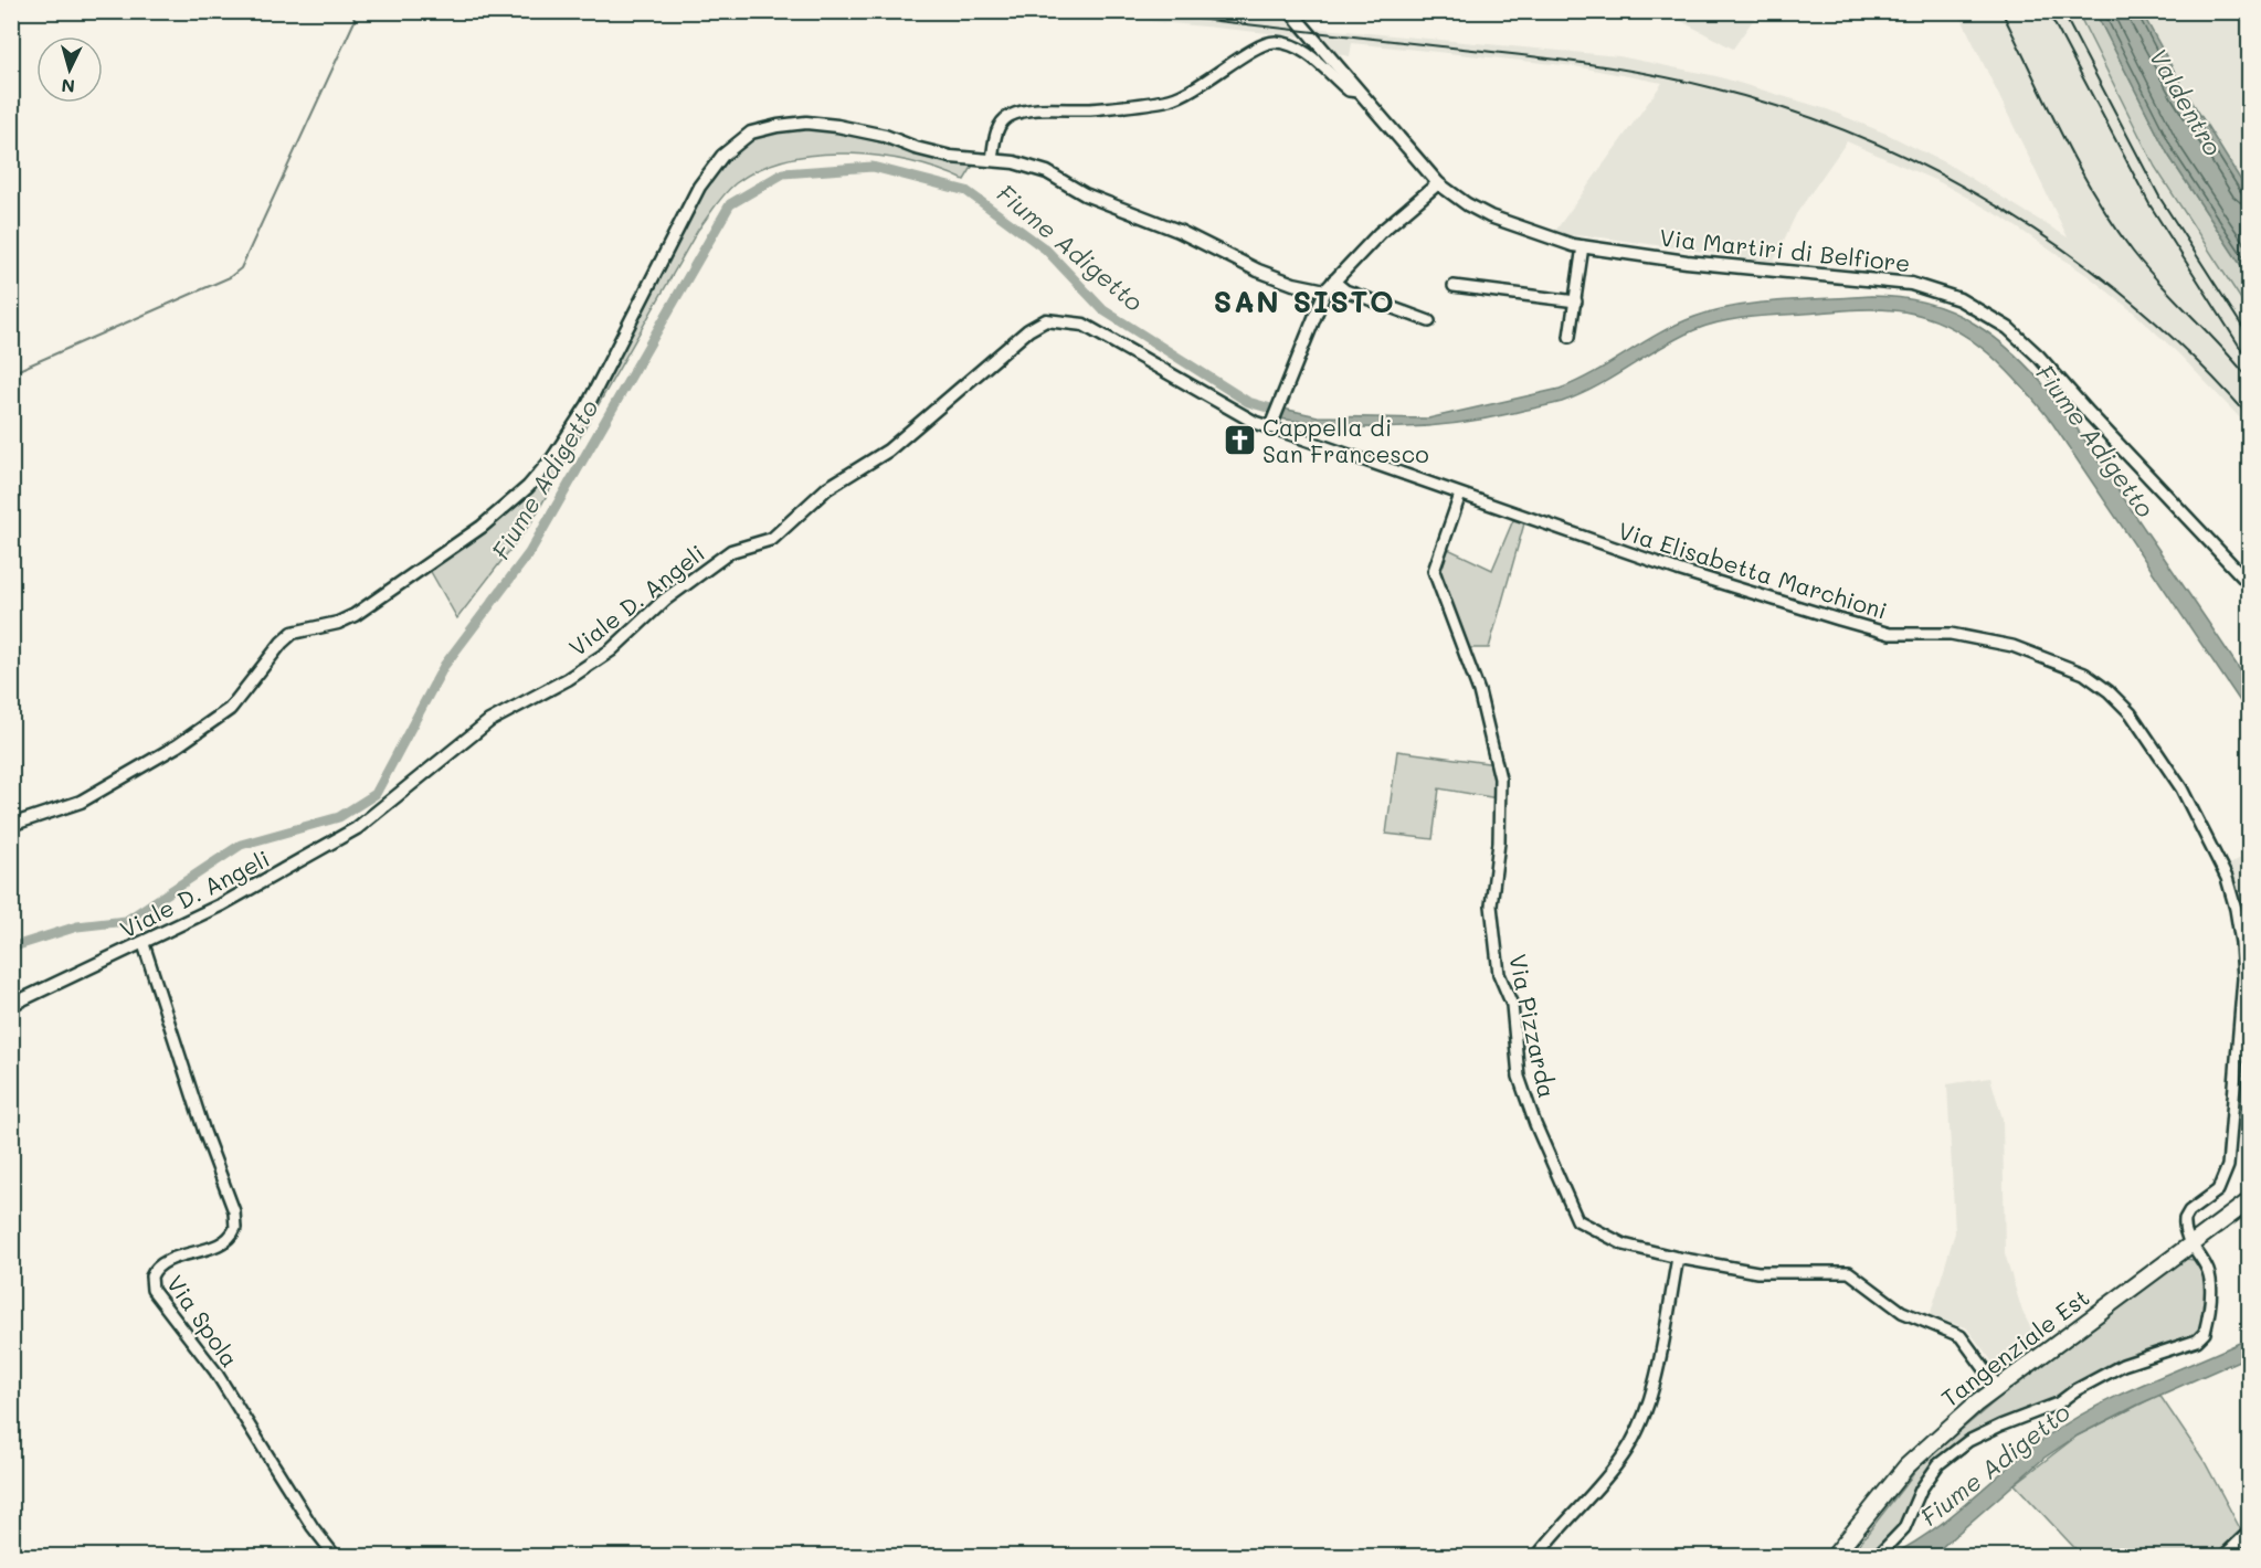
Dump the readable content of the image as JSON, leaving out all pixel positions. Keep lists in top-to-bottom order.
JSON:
{
  "streets": {
    "main road": ["Tangenziale Est"],
    "street": [
      "Via Martiri di Belfiore",
      "Via Elisabetta Marchioni",
      "Viale D. Angeli",
      "Via Pizzarda",
      "Via Spola"
    ]
  },
  "crossings": [
    ["Via Elisabetta Marchioni", "Viale D. Angeli"],
    ["Via Elisabetta Marchioni", "Via Pizzarda"],
    ["Via Elisabetta Marchioni", "Tangenziale Est"],
    ["Viale D. Angeli", "Via Spola"],
    ["Via Pizzarda", "Tangenziale Est"]
  ],
  "districts": ["SAN SISTO"],
  "water": ["Valdentro", "Fiume Adigetto"],
  "places": {
    "church": ["Cappella di San Francesco"]
  },
  "north": "bottom"
}
